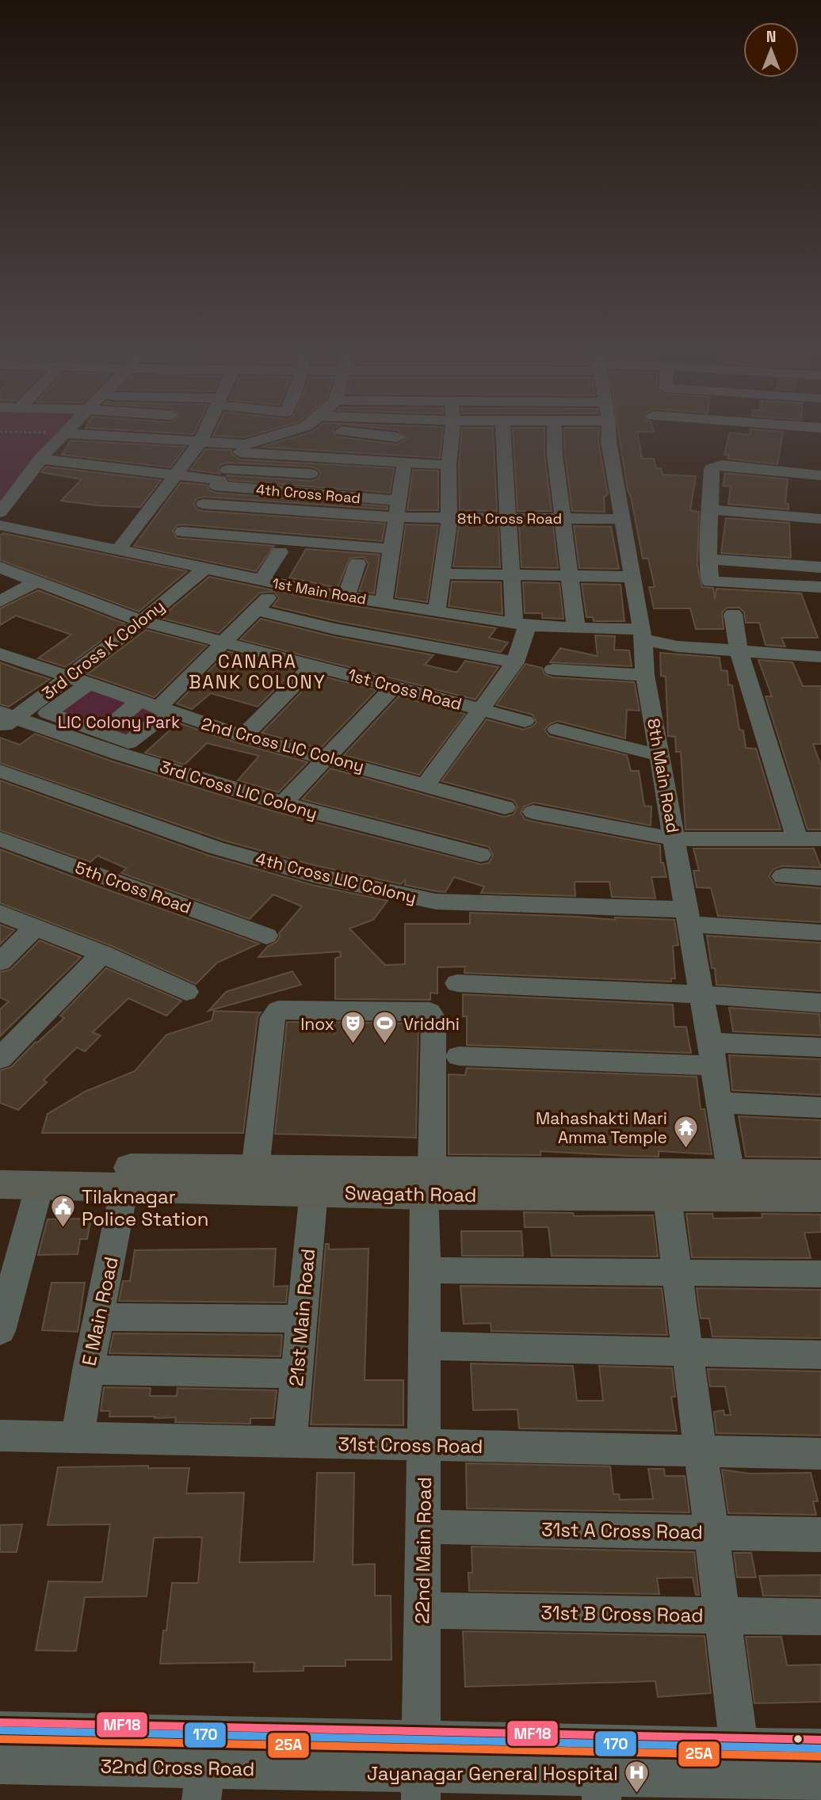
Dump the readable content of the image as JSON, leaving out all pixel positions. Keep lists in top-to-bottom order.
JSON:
{
  "streets": {
    "main road": ["Swagath Road"],
    "street": [
      "4th Cross Road",
      "8th Cross Road",
      "1st Main Road",
      "3rd Cross K Colony",
      "1st Cross Road",
      "2nd Cross LIC Colony",
      "8th Main Road",
      "3rd Cross LIC Colony",
      "4th Cross LIC Colony",
      "5th Cross Road",
      "E Main Road",
      "21st Main Road",
      "31st Cross Road",
      "31st A Cross Road",
      "22nd Main Road",
      "31st B Cross Road",
      "32nd Cross Road"
    ]
  },
  "crossings": [
    ["4th Cross Road", "8th Cross Road"],
    ["8th Cross Road", "8th Main Road"],
    ["1st Main Road", "3rd Cross K Colony"],
    ["1st Main Road", "8th Main Road"],
    ["3rd Cross K Colony", "1st Cross Road"],
    ["3rd Cross K Colony", "2nd Cross LIC Colony"],
    ["3rd Cross K Colony", "3rd Cross LIC Colony"],
    ["8th Main Road", "4th Cross LIC Colony"],
    ["8th Main Road", "Swagath Road"],
    ["Swagath Road", "E Main Road"],
    ["Swagath Road", "21st Main Road"],
    ["Swagath Road", "22nd Main Road"],
    ["E Main Road", "31st Cross Road"],
    ["21st Main Road", "31st Cross Road"],
    ["31st Cross Road", "22nd Main Road"],
    ["31st A Cross Road", "22nd Main Road"],
    ["22nd Main Road", "31st B Cross Road"],
    ["22nd Main Road", "32nd Cross Road"]
  ],
  "districts": ["CANARA BANK COLONY"],
  "parks": ["LIC Colony Park"],
  "places": {
    "theatre": ["Inox"],
    "sports": ["Vriddhi"],
    "temple": ["Mahashakti Mari Amma Temple"],
    "public building": ["Tilaknagar Police Station"],
    "hospital": ["Jayanagar General Hospital"]
  },
  "lines": ["transit line MF18", "transit line 170", "transit line 25A"],
  "north": "top"
}
